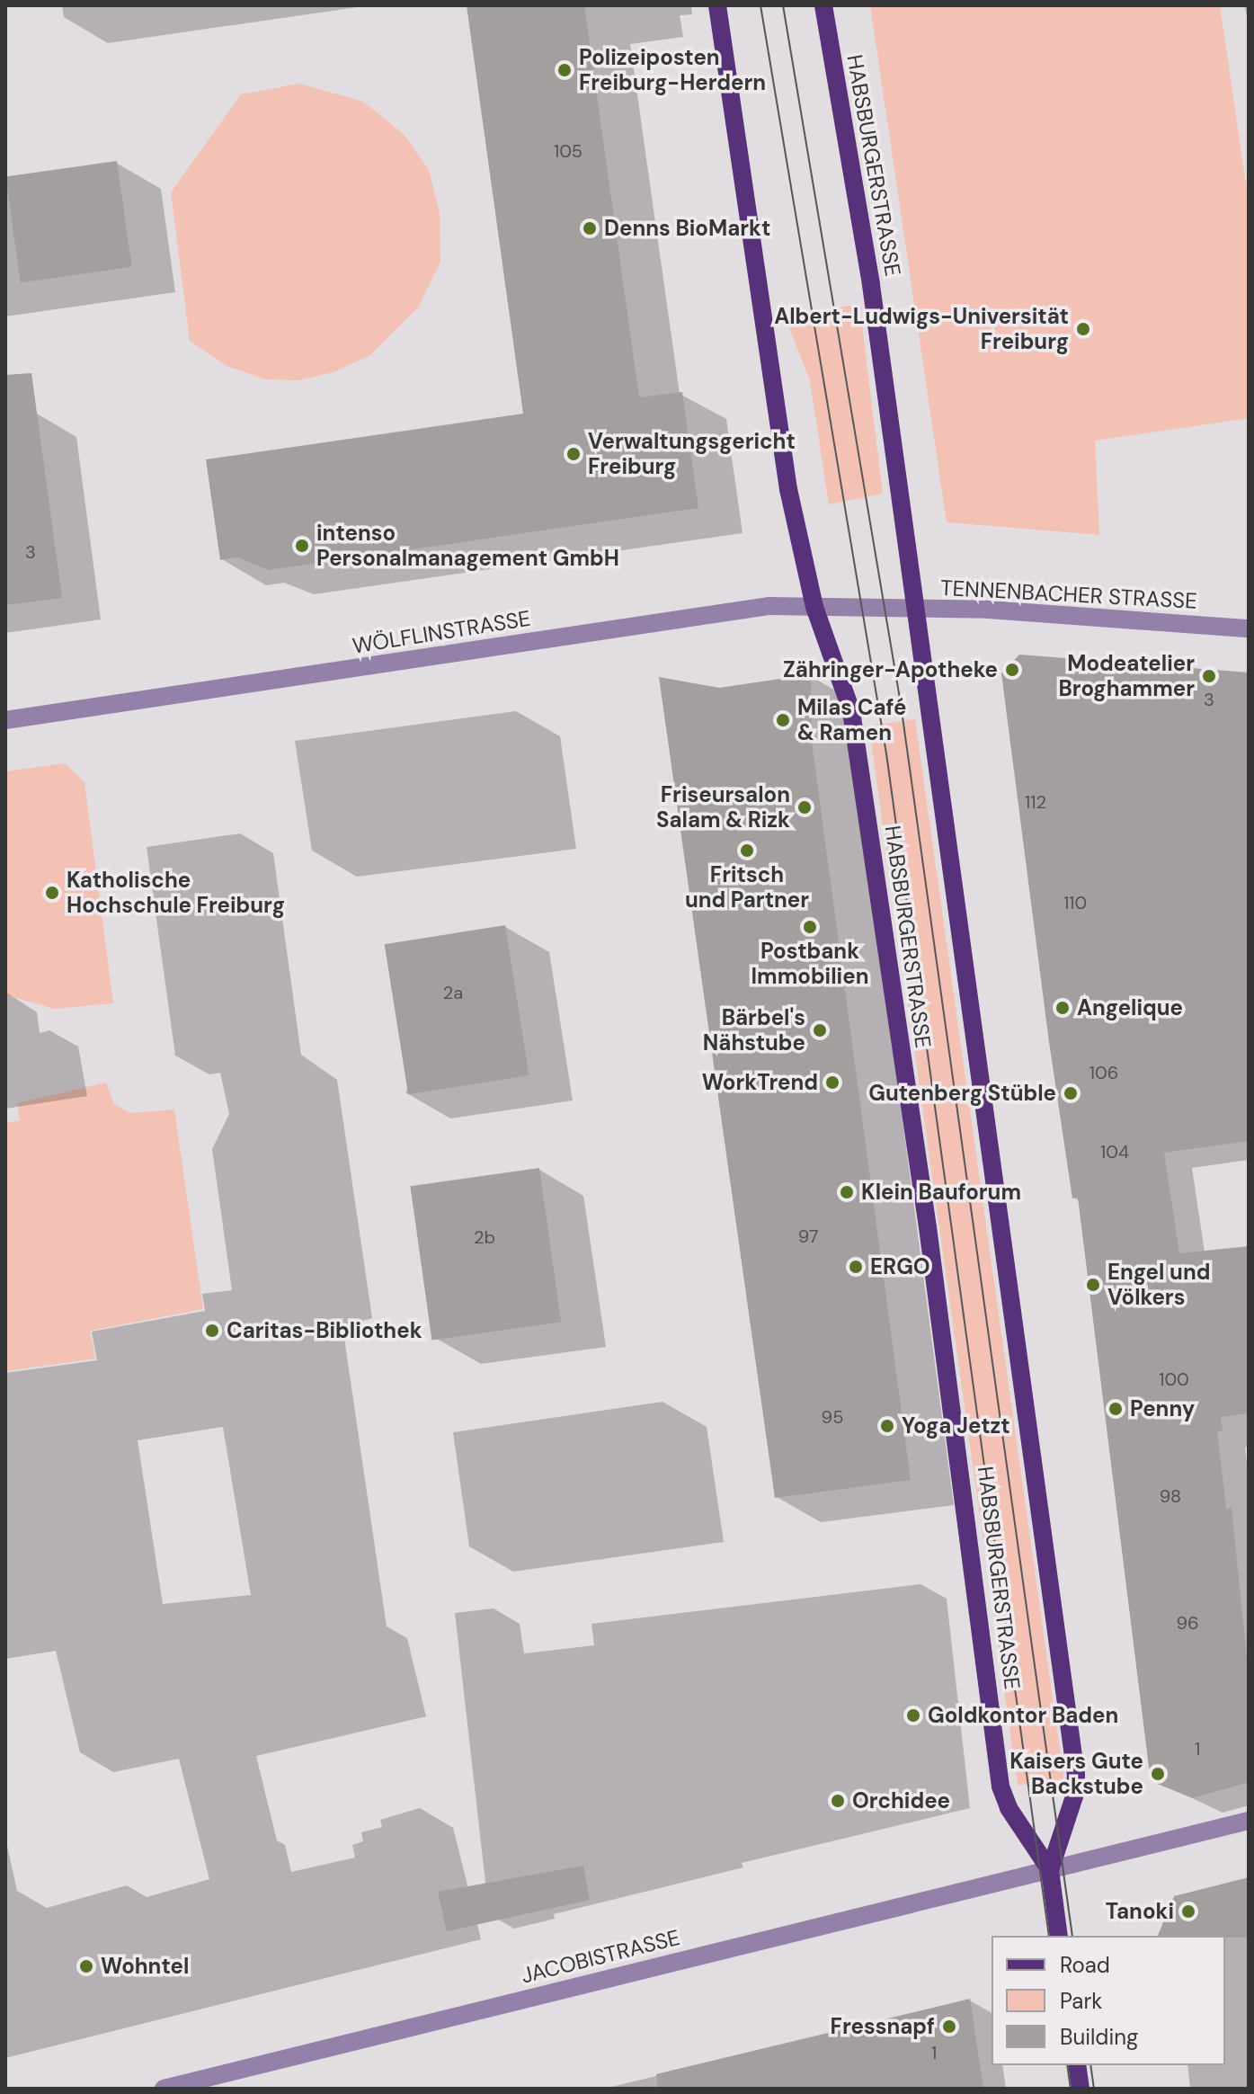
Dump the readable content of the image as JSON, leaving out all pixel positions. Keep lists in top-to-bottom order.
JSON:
{
  "streets": {
    "main road": ["HABSBURGERSTRASSE"],
    "street": ["TENNENBACHER STRASSE", "WÖLFLINSTRASSE", "JACOBISTRASSE"]
  },
  "crossings": [
    ["HABSBURGERSTRASSE", "TENNENBACHER STRASSE"],
    ["HABSBURGERSTRASSE", "WÖLFLINSTRASSE"],
    ["HABSBURGERSTRASSE", "JACOBISTRASSE"],
    ["TENNENBACHER STRASSE", "WÖLFLINSTRASSE"]
  ],
  "places": [
    "Polizeiposten Freiburg-Herdern",
    "Denns BioMarkt",
    "Albert-Ludwigs-Universität Freiburg",
    "Verwaltungsgericht Freiburg",
    "intenso Personalmanagement GmbH",
    "Zähringer-Apotheke",
    "Modeatelier Broghammer",
    "Milas Café & Ramen",
    "Friseursalon Salam & Rizk",
    "Fritsch und Partner",
    "Katholische Hochschule Freiburg",
    "Postbank Immobilien",
    "Angelique",
    "Bärbel's Nähstube",
    "WorkTrend",
    "Gutenberg Stüble",
    "Klein Bauforum",
    "ERGO",
    "Engel und Völkers",
    "Caritas-Bibliothek",
    "Penny",
    "Yoga Jetzt",
    "Goldkontor Baden",
    "Kaisers Gute Backstube",
    "Orchidee",
    "Tanoki",
    "Wohntel",
    "Fressnapf"
  ],
  "house_numbers": [
    "105",
    "3",
    "3",
    "112",
    "110",
    "2a",
    "106",
    "104",
    "97",
    "2b",
    "100",
    "95",
    "98",
    "96",
    "1",
    "1"
  ],
  "legend": ["Road", "Park", "Building"]
}
